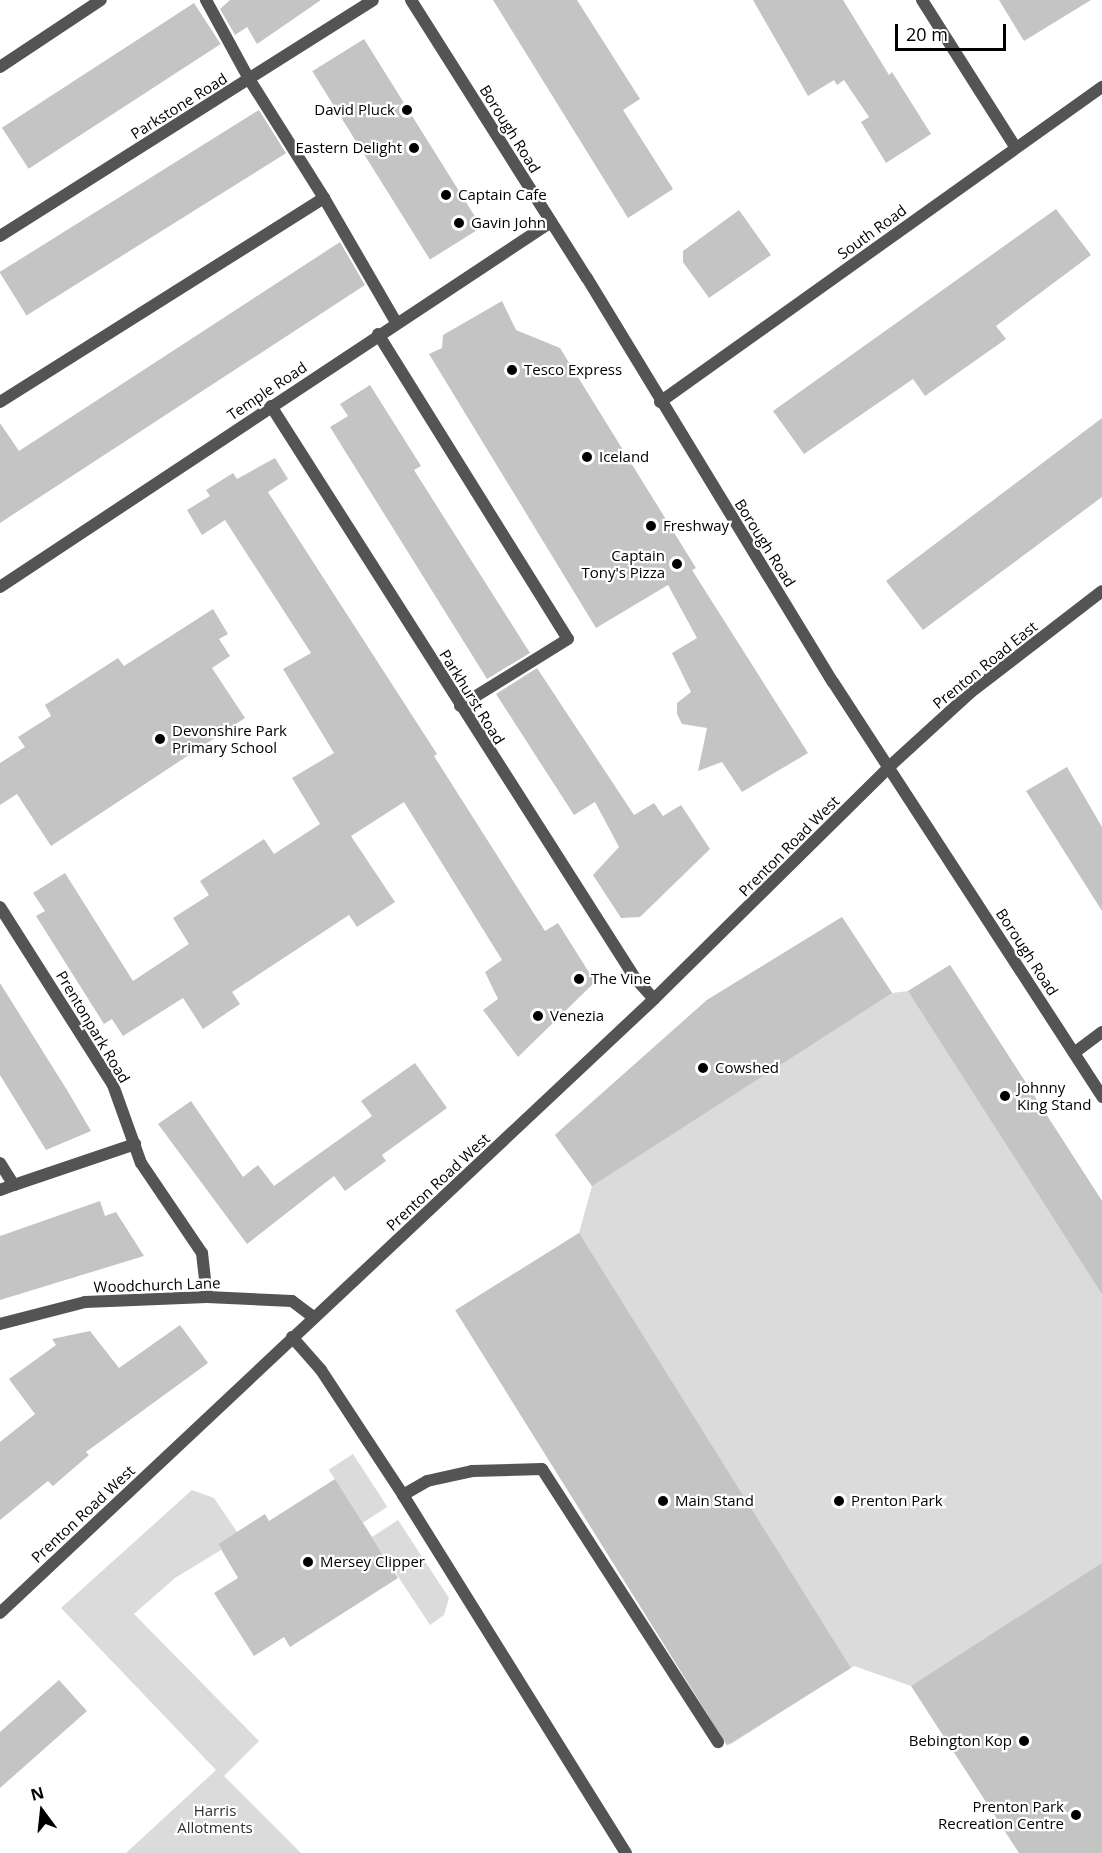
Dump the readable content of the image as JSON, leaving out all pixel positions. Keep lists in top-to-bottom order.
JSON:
{
  "streets": {
    "street": [
      "Parkstone Road",
      "Borough Road",
      "South Road",
      "Temple Road",
      "Prenton Road East",
      "Parkhurst Road",
      "Prenton Road West",
      "Prentonpark Road",
      "Woodchurch Lane"
    ]
  },
  "crossings": [
    ["Borough Road", "South Road"],
    ["Borough Road", "Temple Road"],
    ["Borough Road", "Prenton Road East"],
    ["Borough Road", "Prenton Road West"],
    ["Temple Road", "Parkhurst Road"],
    ["Prenton Road East", "Prenton Road West"],
    ["Parkhurst Road", "Prenton Road West"],
    ["Prenton Road West", "Woodchurch Lane"],
    ["Prentonpark Road", "Woodchurch Lane"]
  ],
  "parks": ["Harris Allotments"],
  "places": [
    "David Pluck",
    "Eastern Delight",
    "Captain Cafe",
    "Gavin John",
    "Tesco Express",
    "Iceland",
    "Freshway",
    "Captain Tony's Pizza",
    "Devonshire Park Primary School",
    "The Vine",
    "Venezia",
    "Cowshed",
    "Johnny King Stand",
    "Main Stand",
    "Prenton Park",
    "Mersey Clipper",
    "Bebington Kop",
    "Prenton Park Recreation Centre"
  ],
  "scale_bar": "20 m",
  "north": "top"
}
